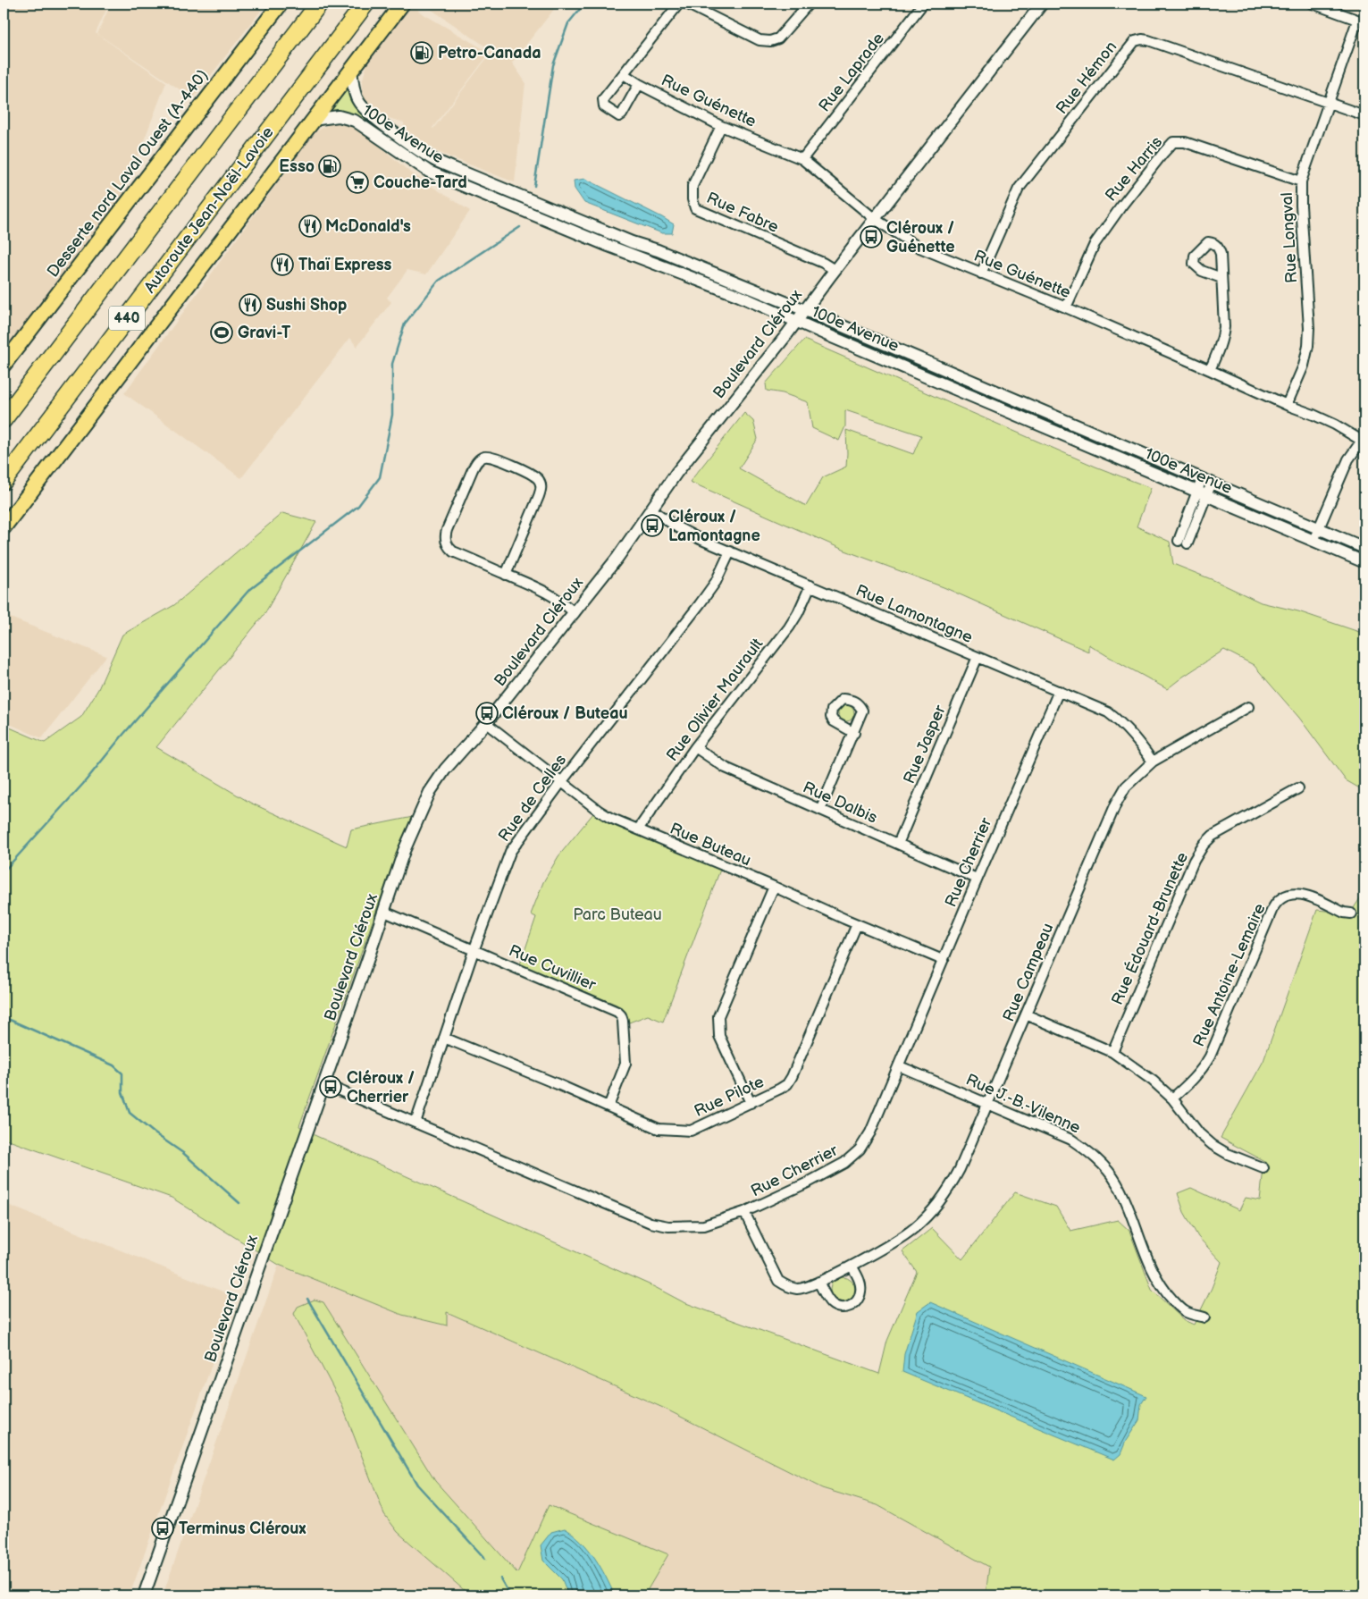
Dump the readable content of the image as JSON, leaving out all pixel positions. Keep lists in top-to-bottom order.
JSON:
{
  "streets": {
    "highway": ["Autoroute Jean-Noël-Lavoie", "440"],
    "main road": ["Desserte nord Laval Ouest (A-440)"],
    "street": [
      "Rue Laprade",
      "Rue Hémon",
      "Rue Guénette",
      "100e Avenue",
      "Rue Harris",
      "Rue Fabre",
      "Rue Longval",
      "Boulevard Cléroux",
      "Rue Lamontagne",
      "Rue Olivier Maurault",
      "Rue Jasper",
      "Rue de Celles",
      "Rue Dalbis",
      "Rue Buteau",
      "Rue Cherrier",
      "Rue Édouard-Brunette",
      "Rue Cuvillier",
      "Rue Campeau",
      "Rue Antoine-Lemaire",
      "Rue Pilote",
      "Rue J.-B.-Vilenne"
    ]
  },
  "crossings": [
    ["Rue Laprade", "Rue Guénette"],
    ["Rue Hémon", "Rue Guénette"],
    ["Rue Hémon", "Rue Longval"],
    ["Rue Guénette", "Rue Harris"],
    ["Rue Guénette", "Rue Fabre"],
    ["Rue Guénette", "Rue Longval"],
    ["Rue Guénette", "Boulevard Cléroux"],
    ["100e Avenue", "Boulevard Cléroux"],
    ["Rue Harris", "Rue Longval"],
    ["Rue Fabre", "Boulevard Cléroux"],
    ["Boulevard Cléroux", "Rue Lamontagne"],
    ["Boulevard Cléroux", "Rue Buteau"],
    ["Boulevard Cléroux", "Rue Cherrier"],
    ["Boulevard Cléroux", "Rue Cuvillier"],
    ["Rue Lamontagne", "Rue Olivier Maurault"],
    ["Rue Lamontagne", "Rue Jasper"],
    ["Rue Lamontagne", "Rue de Celles"],
    ["Rue Lamontagne", "Rue Cherrier"],
    ["Rue Lamontagne", "Rue Campeau"],
    ["Rue Olivier Maurault", "Rue Dalbis"],
    ["Rue Olivier Maurault", "Rue Buteau"],
    ["Rue Jasper", "Rue Dalbis"],
    ["Rue de Celles", "Rue Buteau"],
    ["Rue de Celles", "Rue Cherrier"],
    ["Rue de Celles", "Rue Cuvillier"],
    ["Rue de Celles", "Rue Pilote"],
    ["Rue Dalbis", "Rue Cherrier"],
    ["Rue Buteau", "Rue Cherrier"],
    ["Rue Buteau", "Rue Pilote"],
    ["Rue Cherrier", "Rue Campeau"],
    ["Rue Cherrier", "Rue J.-B.-Vilenne"],
    ["Rue Cuvillier", "Rue Pilote"],
    ["Rue Campeau", "Rue J.-B.-Vilenne"]
  ],
  "parks": ["Parc Buteau"],
  "places": {
    "fuel station": ["Petro-Canada", "Esso"],
    "supermarket": ["Couche-Tard"],
    "restaurant": ["McDonald's", "Thaï Express", "Sushi Shop"],
    "bus stop": [
      "Cléroux / Guénette",
      "Cléroux / Lamontagne",
      "Cléroux / Buteau",
      "Cléroux / Cherrier",
      "Terminus Cléroux"
    ],
    "sports": ["Gravi-T"]
  }
}
